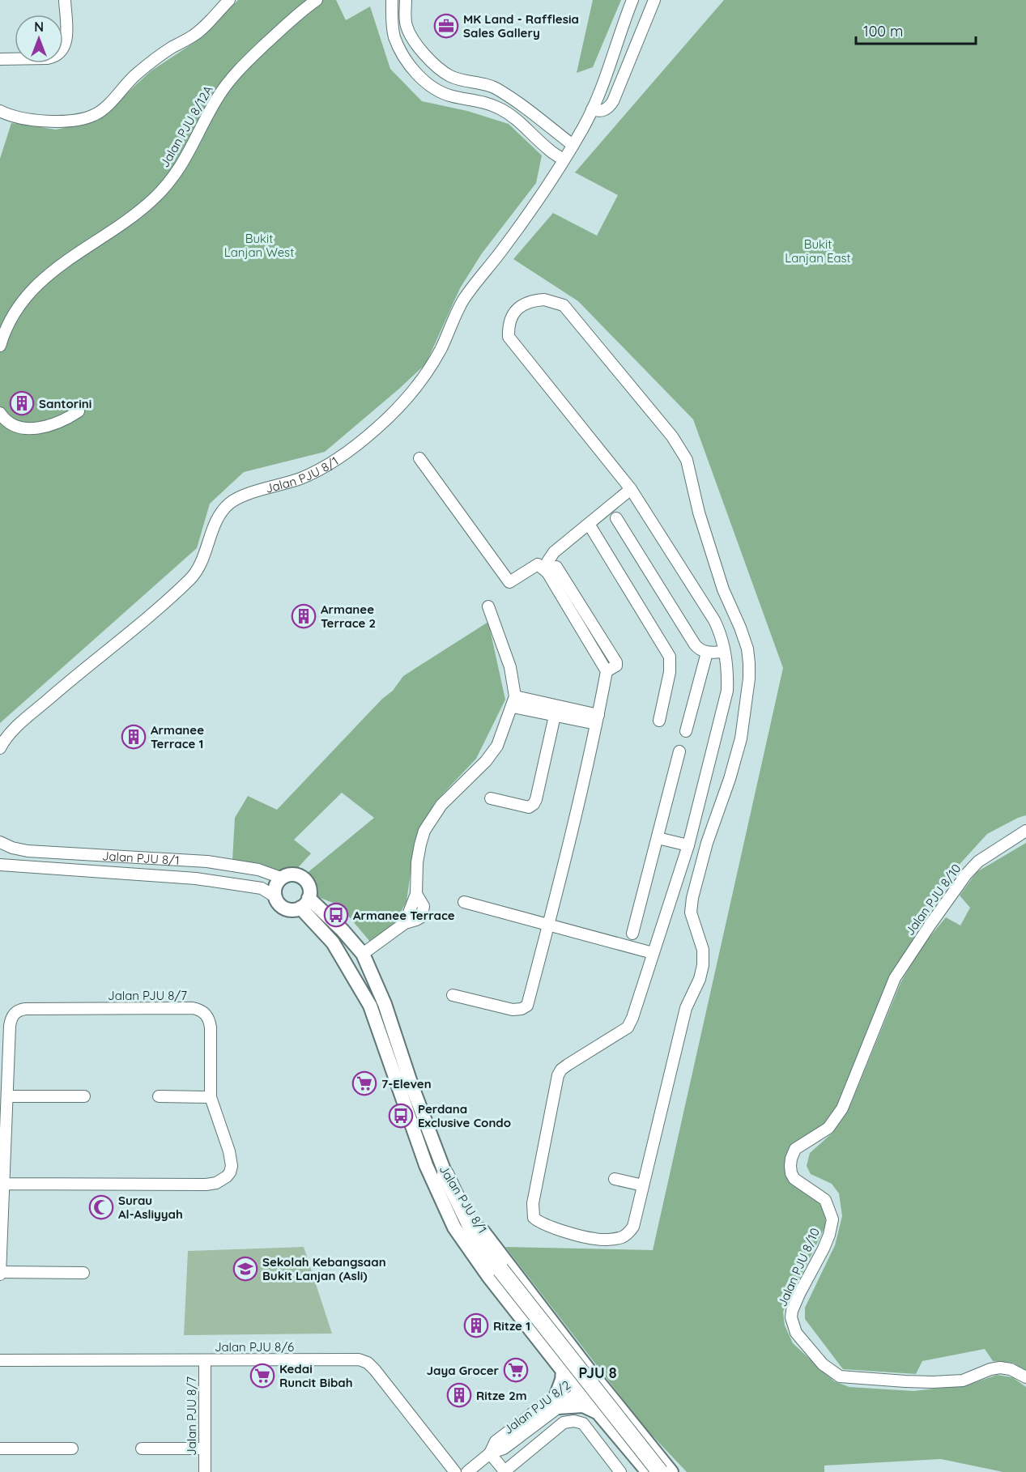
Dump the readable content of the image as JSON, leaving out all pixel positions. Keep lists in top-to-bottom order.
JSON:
{
  "streets": {
    "main road": ["Jalan PJU 8/1"],
    "street": [
      "Jalan PJU 8/12A",
      "Jalan PJU 8/10",
      "Jalan PJU 8/7",
      "Jalan PJU 8/6",
      "Jalan PJU 8/2"
    ]
  },
  "crossings": [
    ["Jalan PJU 8/1", "Jalan PJU 8/2"],
    ["Jalan PJU 8/7", "Jalan PJU 8/6"]
  ],
  "districts": ["PJU 8"],
  "parks": ["Bukit Lanjan West", "Bukit Lanjan East"],
  "places": {
    "office": ["MK Land - Rafflesia Sales Gallery"],
    "building": [
      "Santorini",
      "Armanee Terrace 2",
      "Armanee Terrace 1",
      "Ritze 1",
      "Ritze 2m"
    ],
    "bus stop": ["Armanee Terrace", "Perdana Exclusive Condo"],
    "supermarket": ["7-Eleven", "Jaya Grocer", "Kedai Runcit Bibah"],
    "mosque": ["Surau Al-Asliyyah"],
    "school or university": ["Sekolah Kebangsaan Bukit Lanjan (Asli)"]
  },
  "scale_bar": "100 m",
  "north": "top"
}
